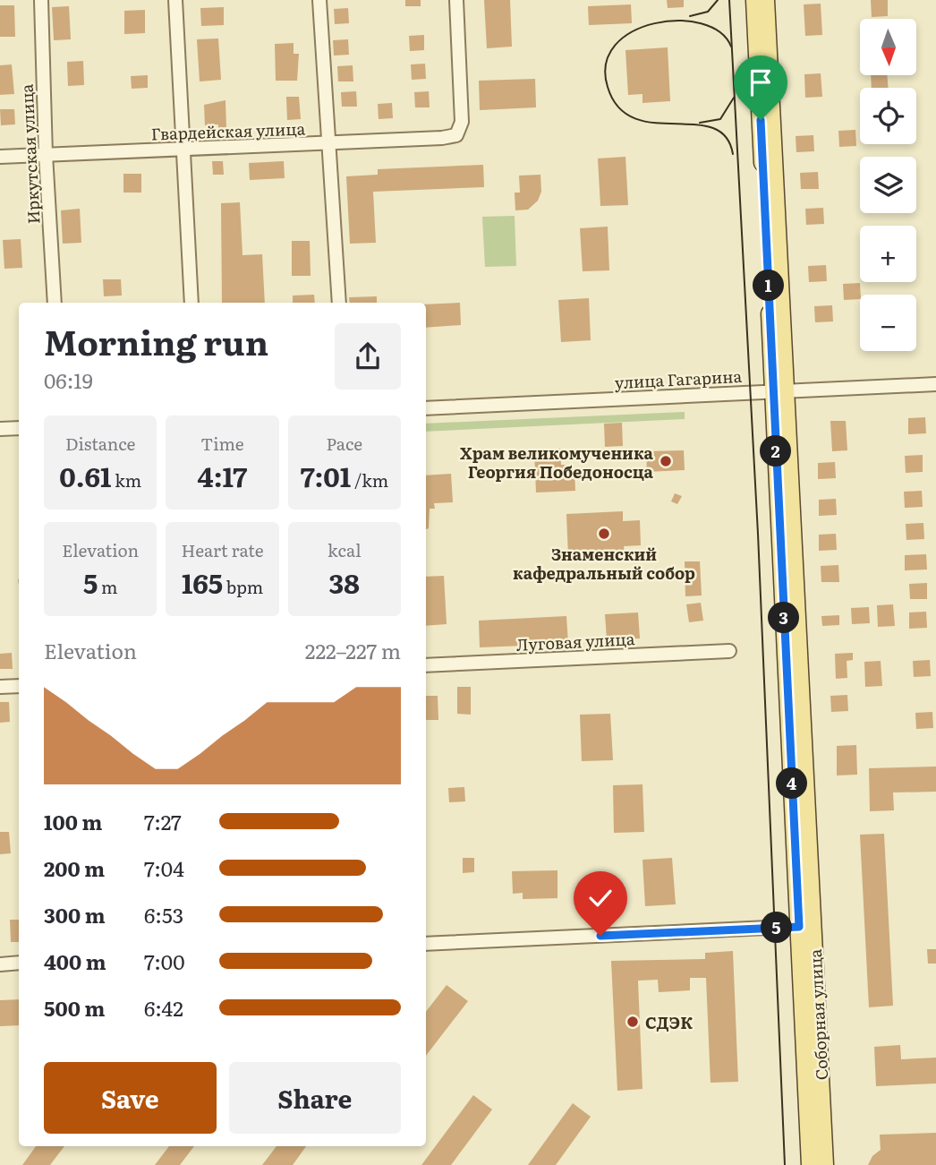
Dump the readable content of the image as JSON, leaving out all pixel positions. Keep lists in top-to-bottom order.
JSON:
{
  "streets": {
    "main road": ["Соборная улица"],
    "street": [
      "Гвардейская улица",
      "Иркутская улица",
      "улица Гагарина",
      "Луговая улица"
    ]
  },
  "crossings": [
    ["Гвардейская улица", "Иркутская улица"],
    ["улица Гагарина", "Соборная улица"]
  ],
  "places": ["Храм великомученика Георгия Победоносца", "Знаменский кафедральный собор", "СДЭК"],
  "north": "bottom",
  "page": {
    "map_buttons": ["+", "−"],
    "pins": [
      "1",
      "2",
      "3",
      "4",
      "5"
    ],
    "heading": ["Morning run", "06:19"],
    "stats": [
      ["Distance", "0.61 km"],
      ["Time", "4:17"],
      ["Pace", "7:01 /km"],
      ["Elevation", "5 m"],
      ["Heart rate", "165 bpm"],
      ["kcal", "38"]
    ],
    "chart": ["Elevation", "222–227 m"],
    "list": [
      {
        "name": "100 m",
        "note": "7:27"
      },
      {
        "name": "200 m",
        "note": "7:04"
      },
      {
        "name": "300 m",
        "note": "6:53"
      },
      {
        "name": "400 m",
        "note": "7:00"
      },
      {
        "name": "500 m",
        "note": "6:42"
      }
    ],
    "buttons": ["Save", "Share"]
  }
}
